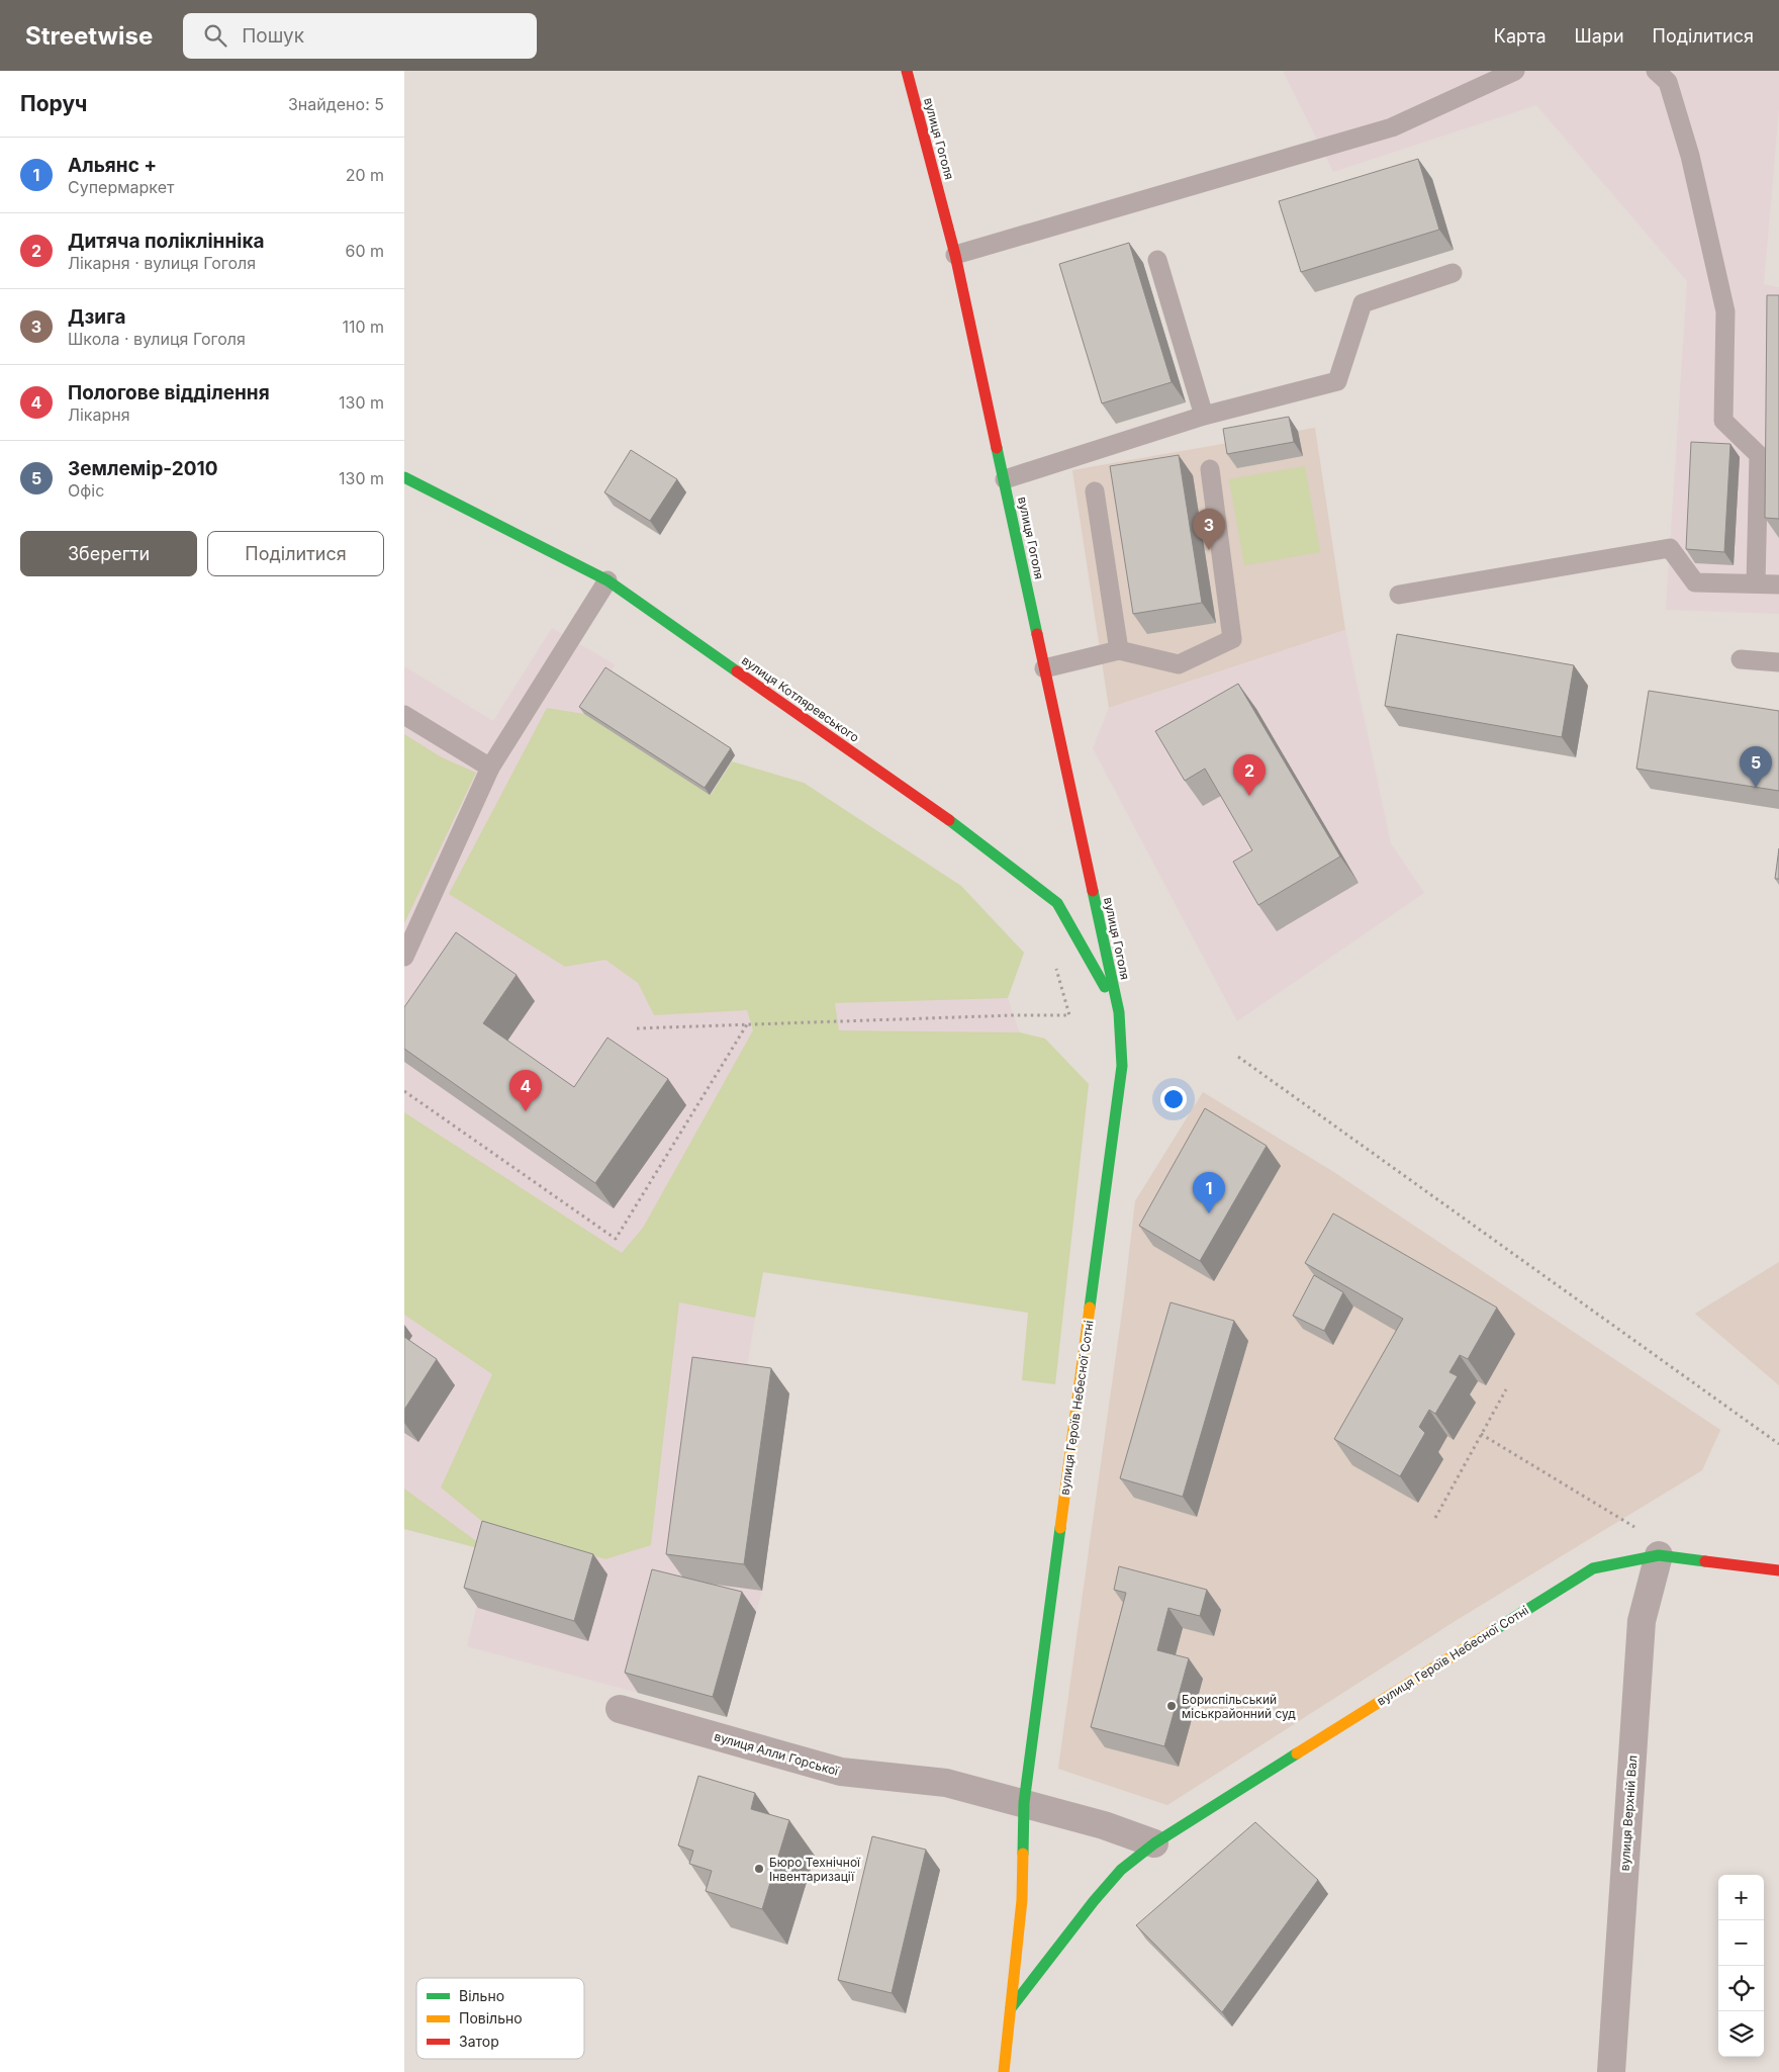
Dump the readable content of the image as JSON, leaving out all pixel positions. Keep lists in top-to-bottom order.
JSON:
{
  "streets": {
    "street": [
      "вулиця Гоголя",
      "вулиця Котляревського",
      "вулиця Героїв Небесної Сотні",
      "вулиця Алли Горської",
      "вулиця Верхній Вал"
    ]
  },
  "crossings": [
    ["вулиця Гоголя", "вулиця Котляревського"],
    ["вулиця Гоголя", "вулиця Героїв Небесної Сотні"],
    ["вулиця Котляревського", "вулиця Героїв Небесної Сотні"],
    ["вулиця Героїв Небесної Сотні", "вулиця Алли Горської"],
    ["вулиця Героїв Небесної Сотні", "вулиця Верхній Вал"]
  ],
  "places": ["Бориспільський міськрайонний суд", "Бюро Технічної Інвентаризації"],
  "legend": ["Вільно", "Повільно", "Затор"],
  "page": {
    "header": "Streetwise",
    "search": "Пошук",
    "nav": ["Карта", "Шари", "Поділитися"],
    "heading": ["Поруч", "Знайдено: 5"],
    "list": [
      {
        "mark": "1",
        "name": "Альянс +",
        "note": "Супермаркет",
        "value": "20 m"
      },
      {
        "mark": "2",
        "name": "Дитяча поліклінніка",
        "note": "Лікарня · вулиця Гоголя",
        "value": "60 m"
      },
      {
        "mark": "3",
        "name": "Дзига",
        "note": "Школа · вулиця Гоголя",
        "value": "110 m"
      },
      {
        "mark": "4",
        "name": "Пологове відділення",
        "note": "Лікарня",
        "value": "130 m"
      },
      {
        "mark": "5",
        "name": "Землемір-2010",
        "note": "Офіс",
        "value": "130 m"
      }
    ],
    "pins": [
      "3",
      "5",
      "2",
      "4",
      "1"
    ],
    "buttons": ["Зберегти", "Поділитися"],
    "map_buttons": ["+", "−"]
  }
}
